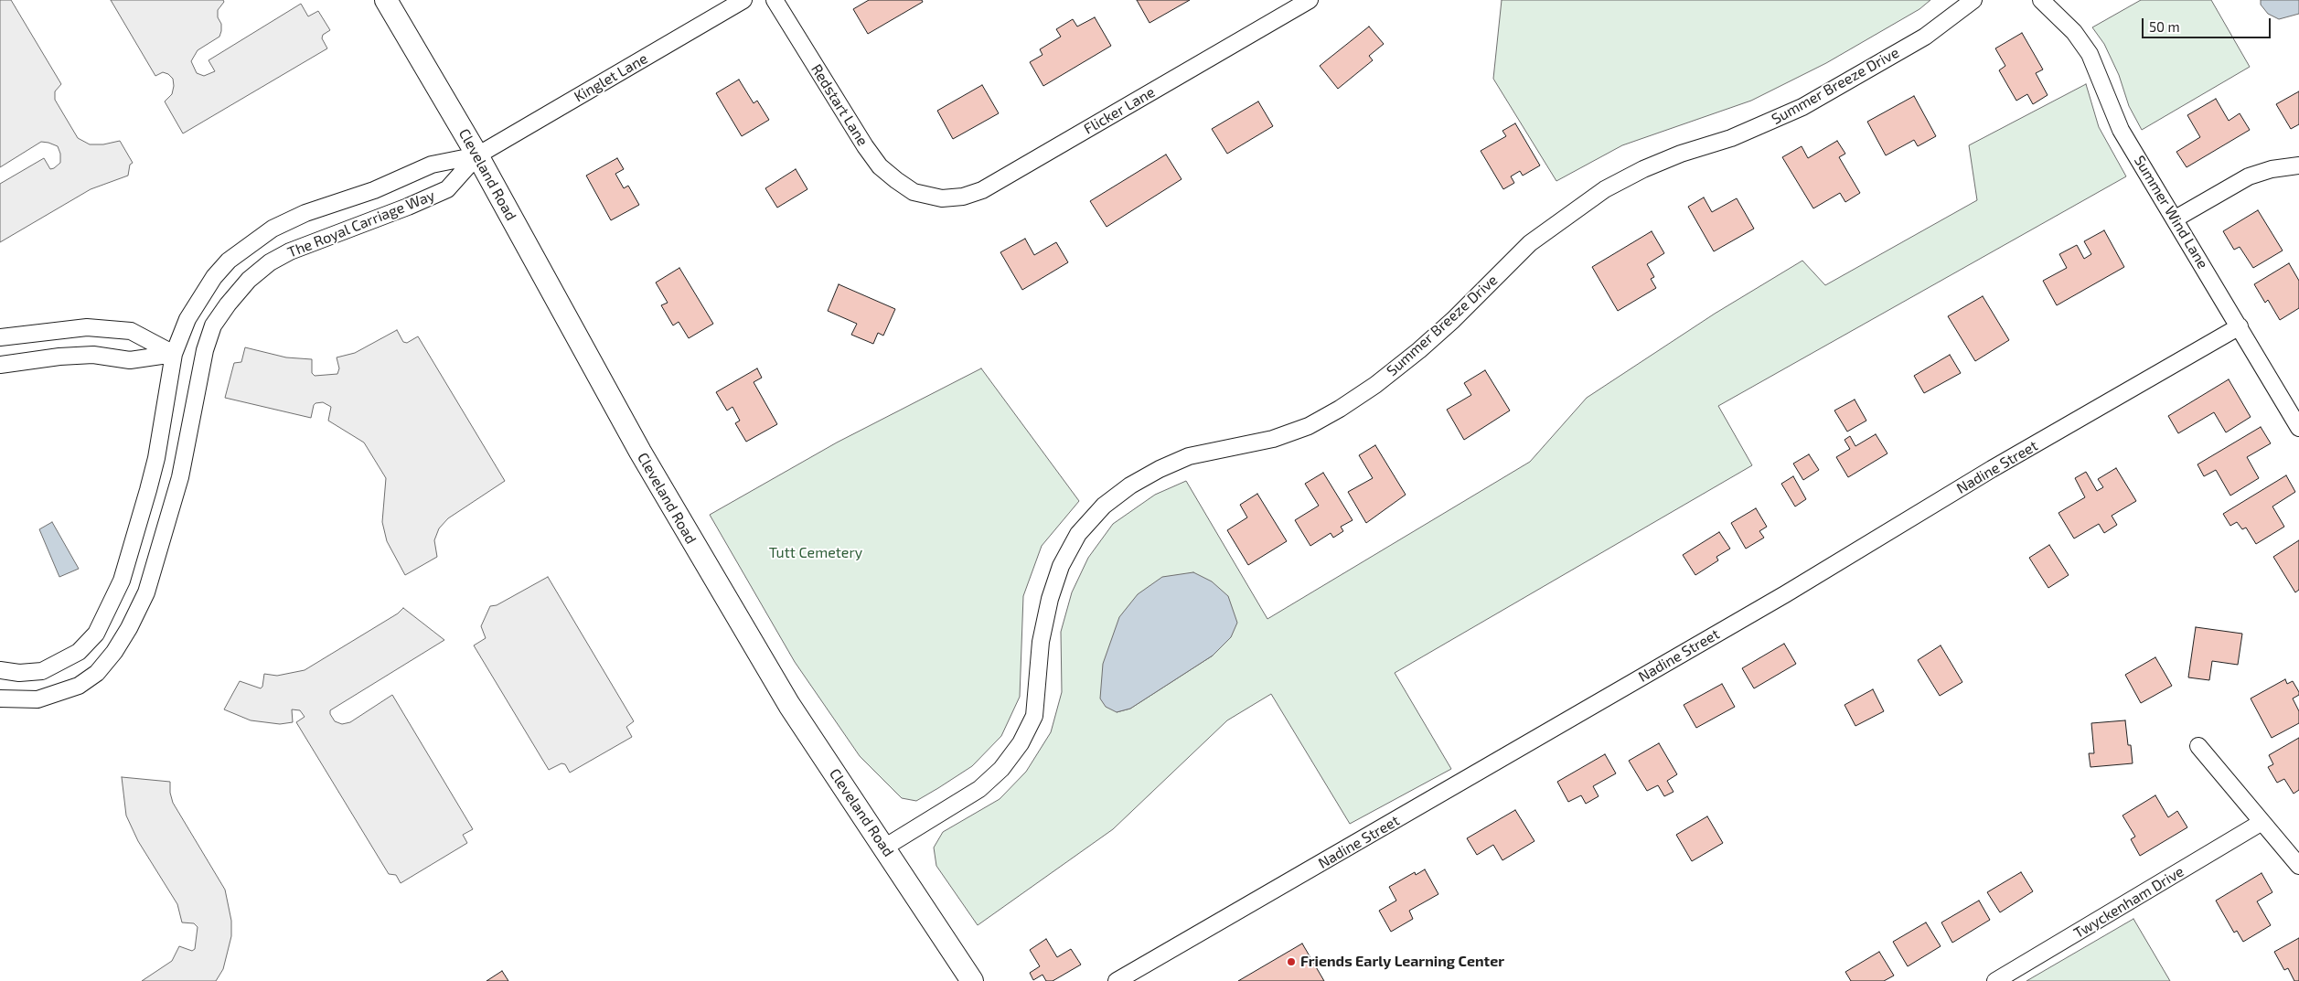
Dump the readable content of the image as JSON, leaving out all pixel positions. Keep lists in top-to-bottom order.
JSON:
{
  "streets": {
    "main road": ["Cleveland Road"],
    "street": [
      "Kinglet Lane",
      "Summer Breeze Drive",
      "Redstart Lane",
      "Flicker Lane",
      "Summer Wind Lane",
      "The Royal Carriage Way",
      "Nadine Street",
      "Twyckenham Drive"
    ]
  },
  "crossings": [
    ["Kinglet Lane", "Cleveland Road"],
    ["Kinglet Lane", "The Royal Carriage Way"],
    ["Summer Breeze Drive", "Cleveland Road"],
    ["Redstart Lane", "Flicker Lane"],
    ["Cleveland Road", "The Royal Carriage Way"],
    ["Summer Wind Lane", "Nadine Street"]
  ],
  "parks": ["Tutt Cemetery"],
  "places": ["Friends Early Learning Center"],
  "scale_bar": "50 m"
}
